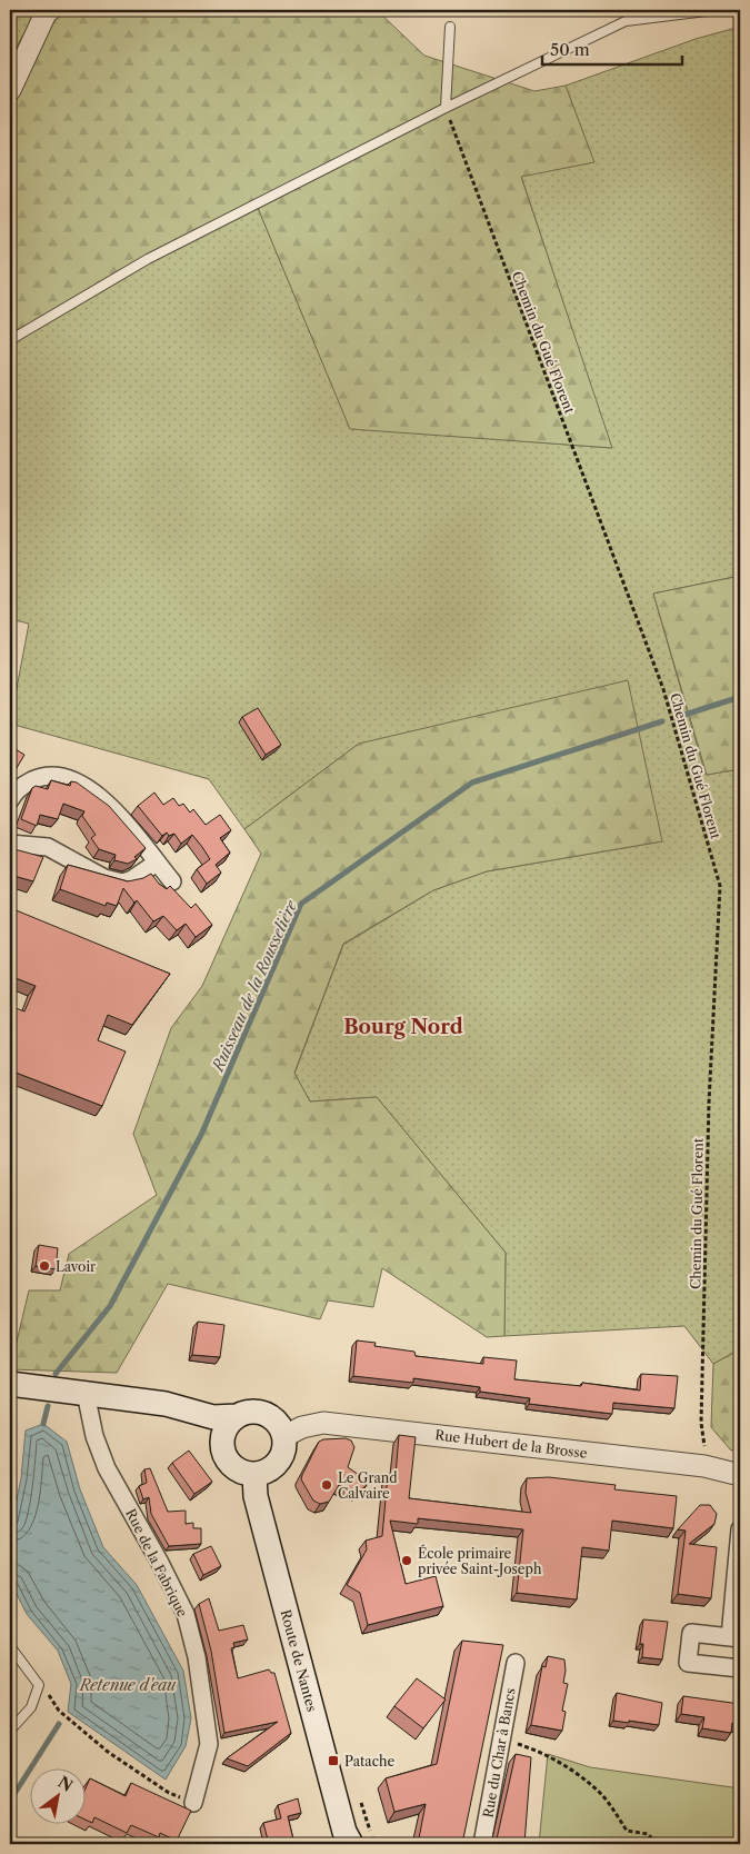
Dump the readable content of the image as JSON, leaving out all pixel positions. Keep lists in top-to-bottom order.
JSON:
{
  "streets": {
    "main road": ["Route de Nantes"],
    "street": ["Rue Hubert de la Brosse", "Rue de la Fabrique", "Rue du Char à Bancs"],
    "path": ["Chemin du Gué Florent"]
  },
  "crossings": [
    ["Chemin du Gué Florent", "Rue Hubert de la Brosse"],
    ["Rue Hubert de la Brosse", "Route de Nantes"]
  ],
  "districts": ["Bourg Nord"],
  "water": ["Ruisseau de la Rousselière", "Retenue d'eau"],
  "places": {
    "other": ["Lavoir", "Le Grand Calvaire", "École primaire privée Saint-Joseph"],
    "transit": ["Patache"]
  },
  "scale_bar": "50 m",
  "north": "top right"
}
